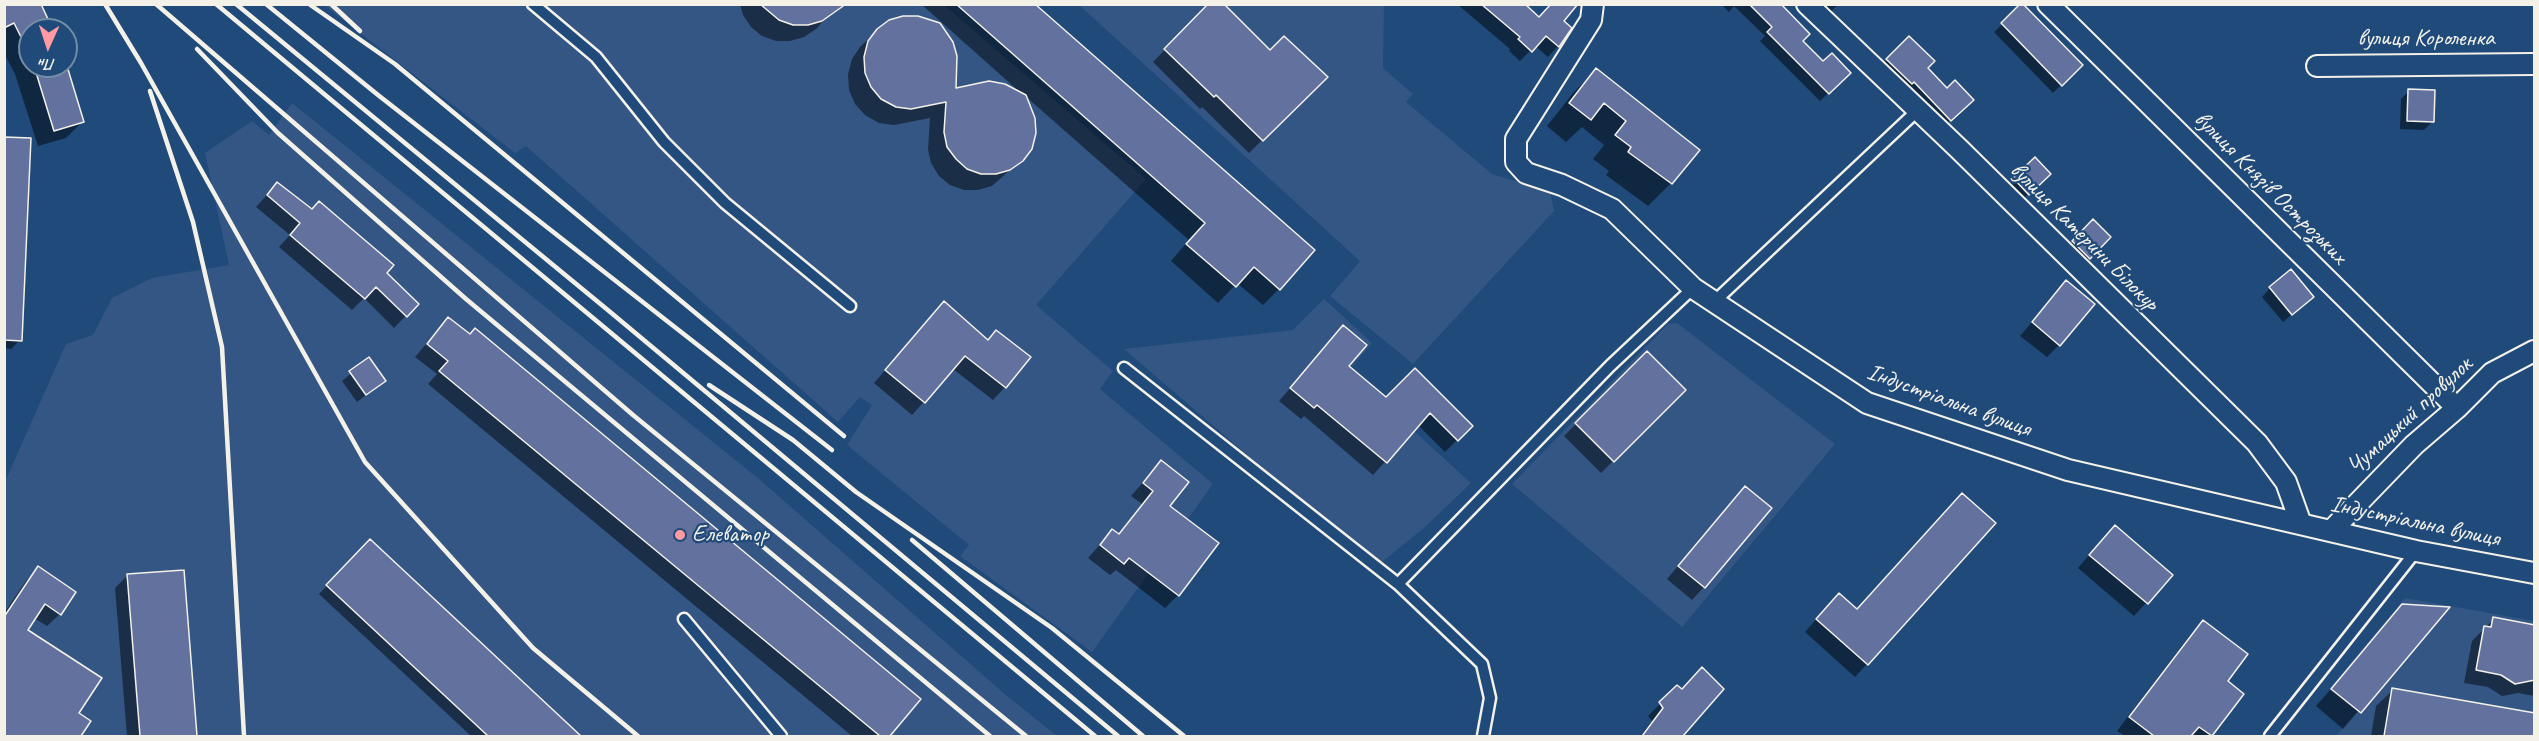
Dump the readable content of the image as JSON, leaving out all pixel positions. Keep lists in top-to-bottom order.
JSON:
{
  "streets": {
    "street": [
      "вулиця Короленка",
      "вулиця Князів Острозьких",
      "вулиця Катерини Білокур",
      "Індустріальна вулиця",
      "Чумацький провулок"
    ]
  },
  "crossings": [
    ["вулиця Князів Острозьких", "Чумацький провулок"],
    ["вулиця Катерини Білокур", "Індустріальна вулиця"],
    ["Індустріальна вулиця", "Чумацький провулок"]
  ],
  "places": ["Елеватор"],
  "north": "bottom"
}
